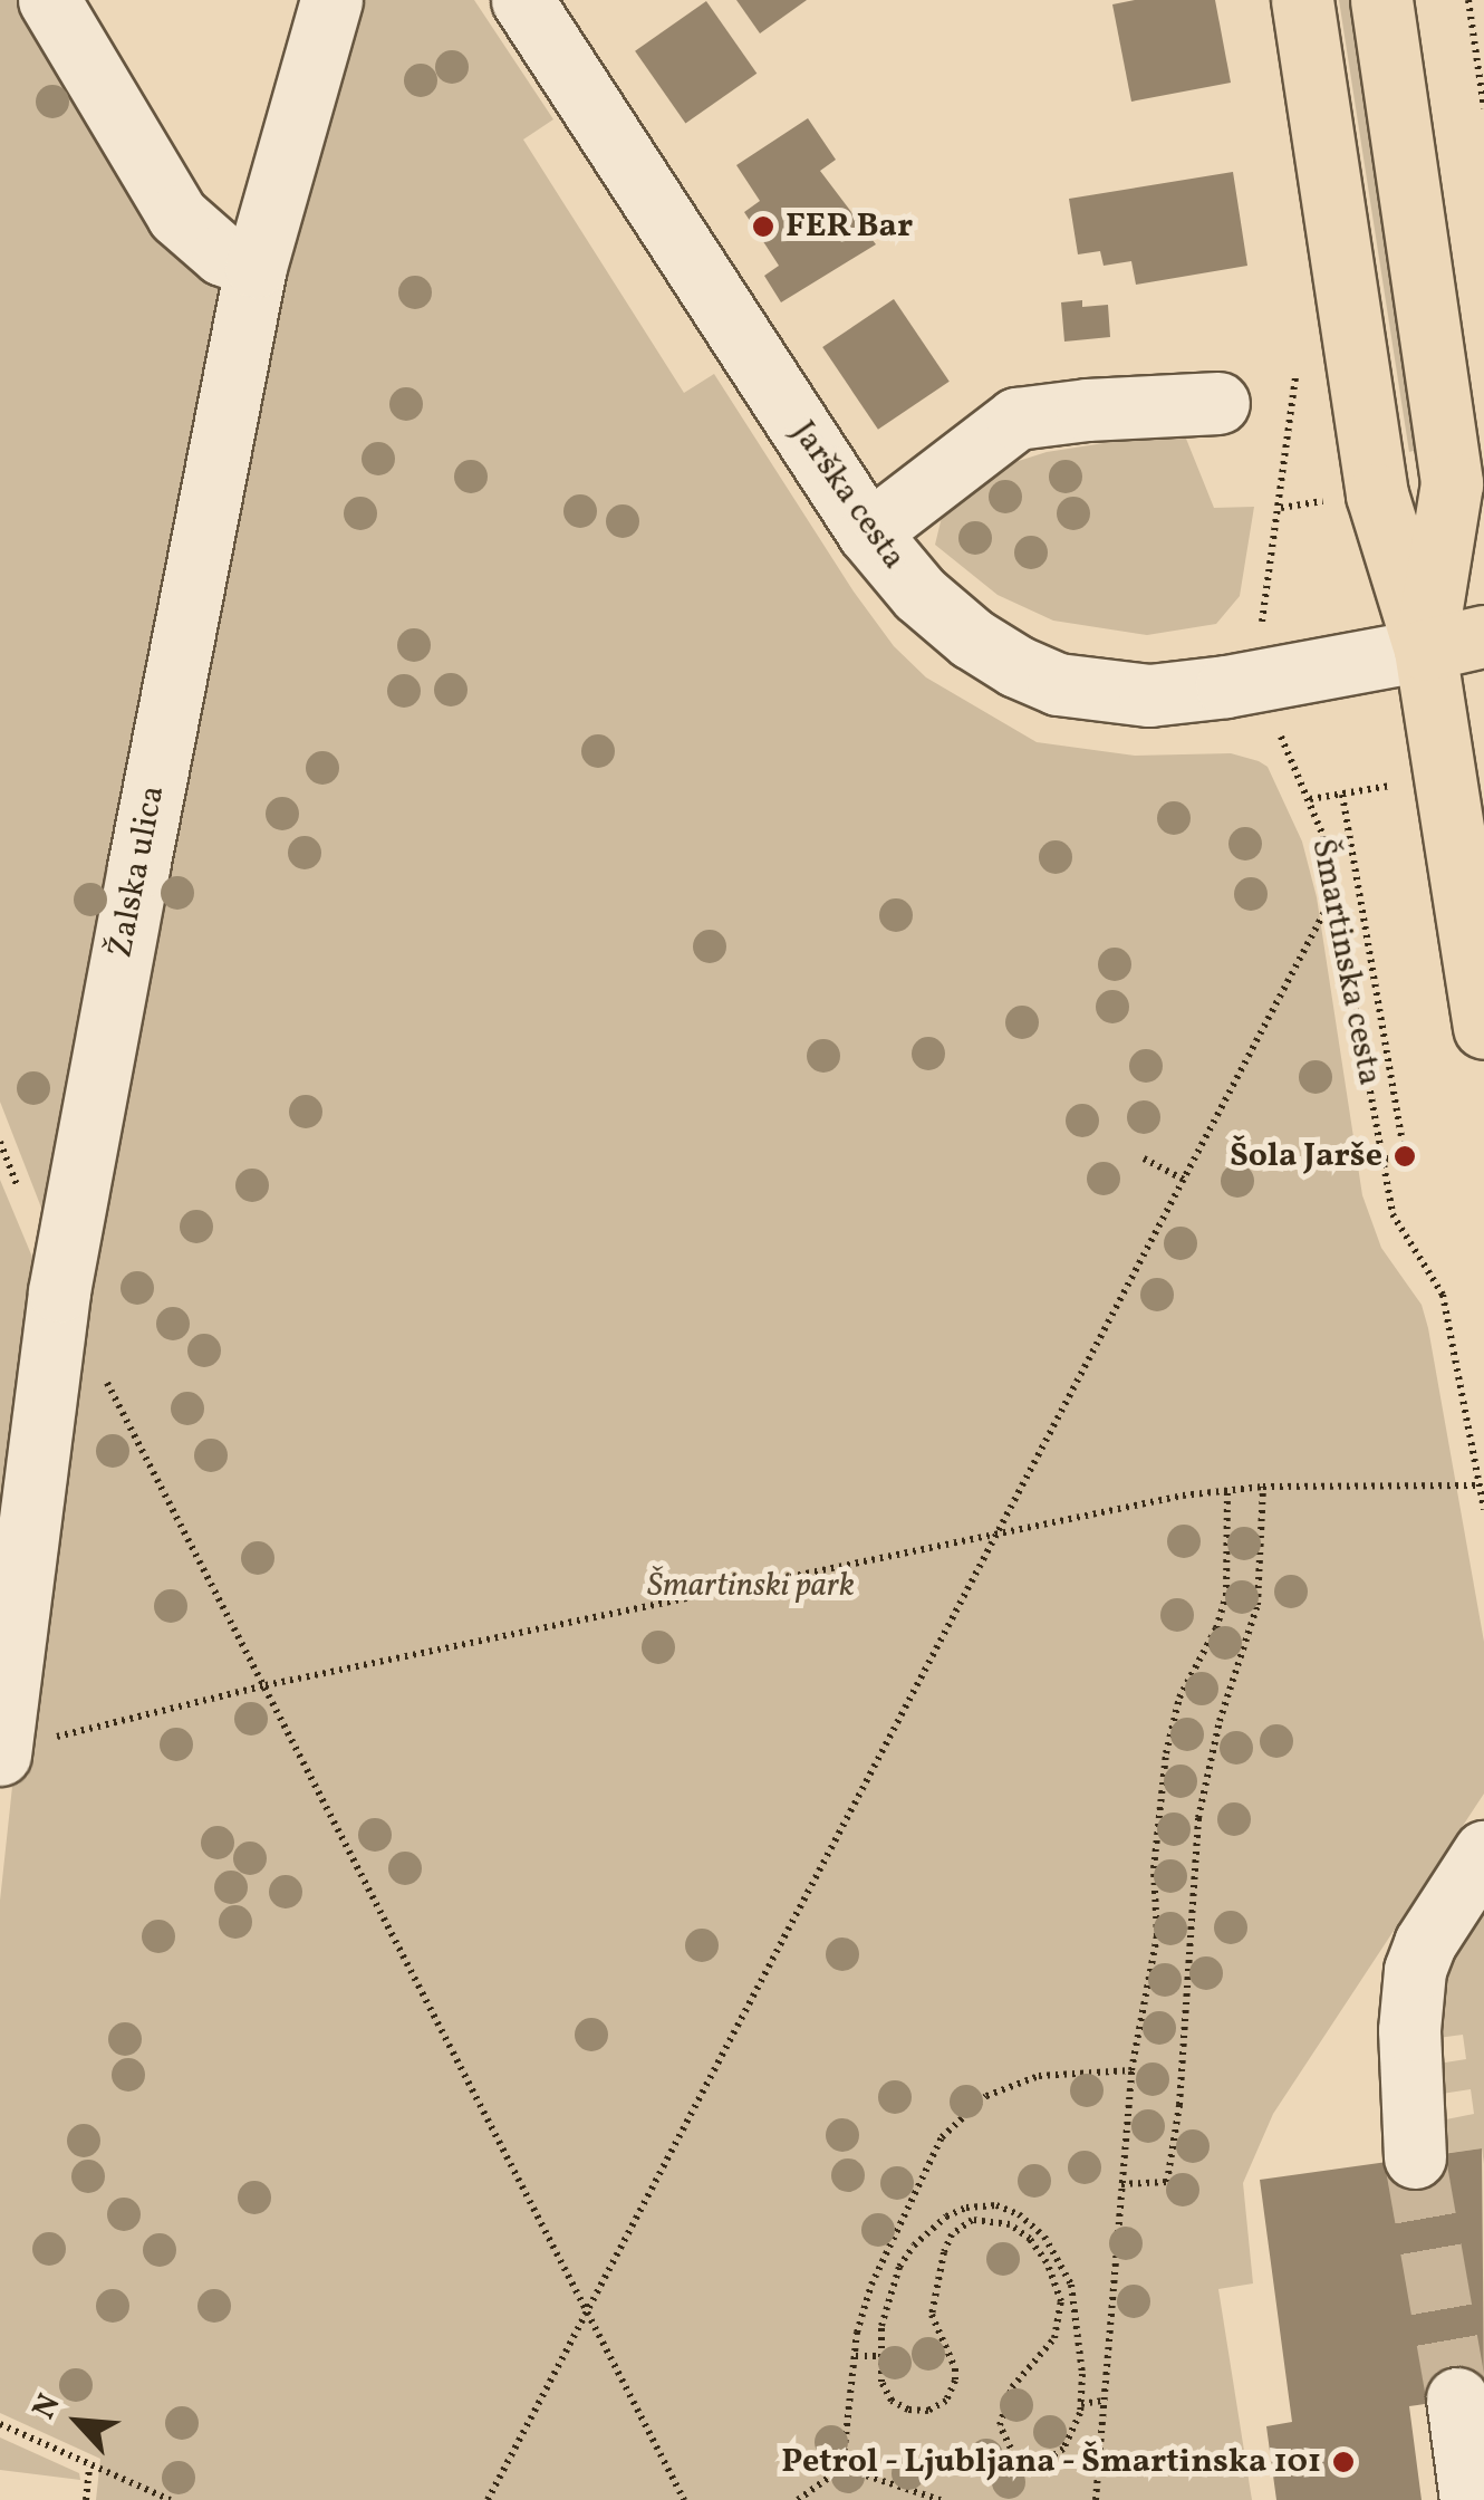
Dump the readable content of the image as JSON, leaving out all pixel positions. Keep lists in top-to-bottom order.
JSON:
{
  "streets": {
    "street": ["Jarška cesta", "Žalska ulica"],
    "path": ["Šmartinska cesta"]
  },
  "parks": ["Šmartinski park"],
  "places": ["FER Bar", "Šola Jarše", "Petrol - Ljubljana - Šmartinska 101"],
  "north": "top left"
}
